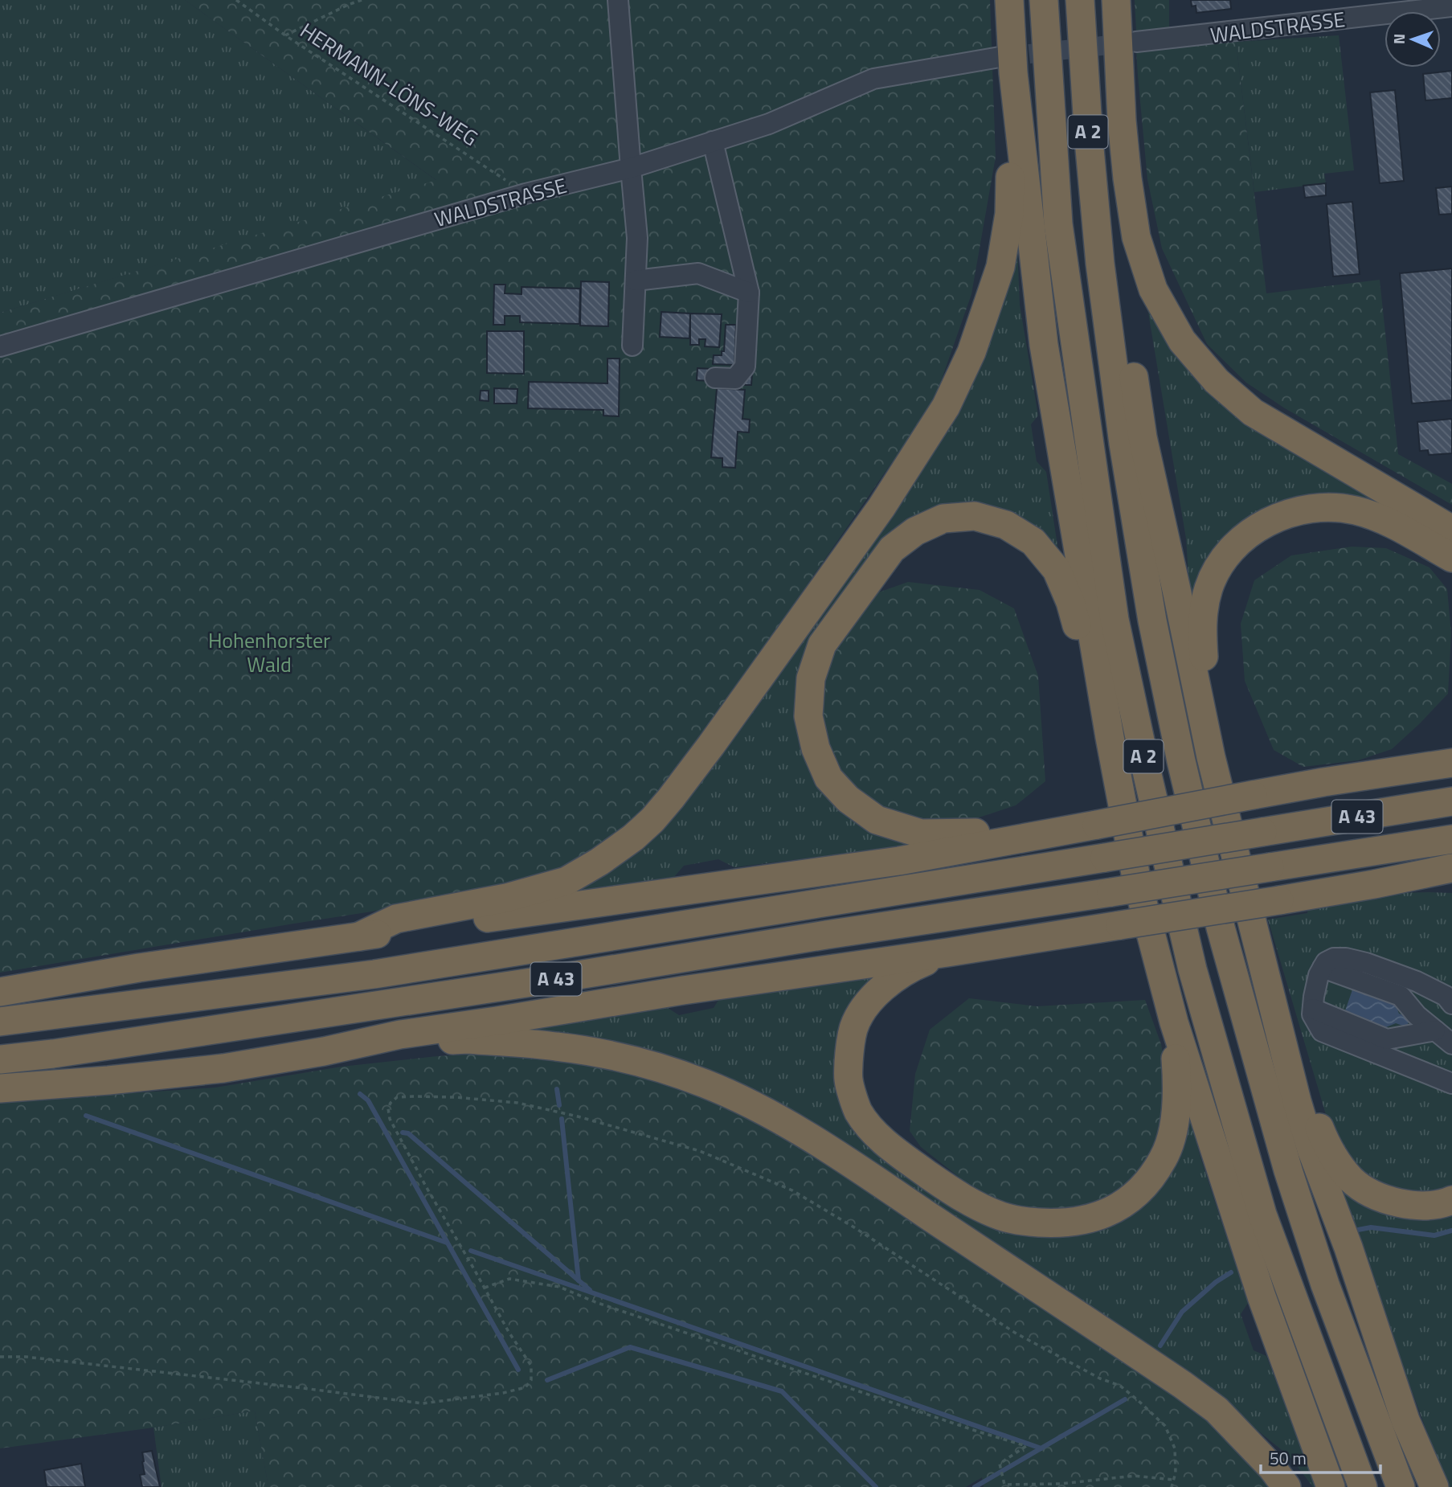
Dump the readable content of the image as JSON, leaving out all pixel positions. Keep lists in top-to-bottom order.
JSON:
{
  "streets": {
    "highway": ["A 2", "A 43"],
    "street": ["WALDSTRASSE"],
    "path": ["HERMANN-LÖNS-WEG"]
  },
  "crossings": [
    ["WALDSTRASSE", "HERMANN-LÖNS-WEG"]
  ],
  "parks": ["Hohenhorster Wald"],
  "scale_bar": "50 m",
  "north": "left"
}
